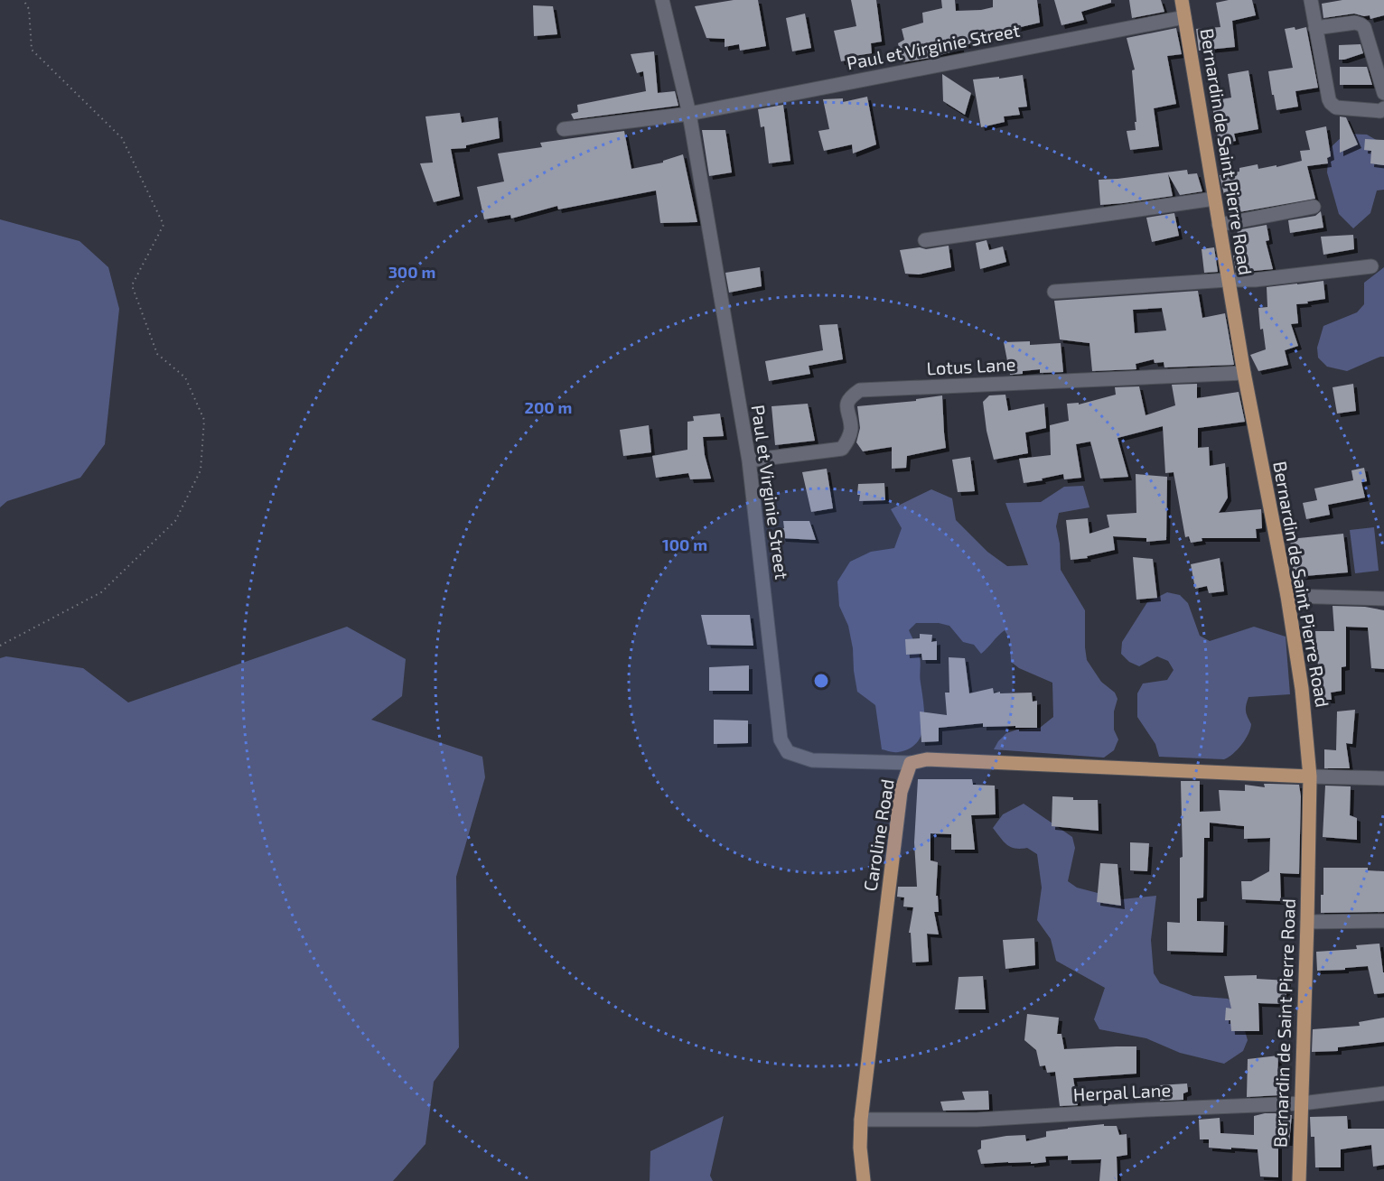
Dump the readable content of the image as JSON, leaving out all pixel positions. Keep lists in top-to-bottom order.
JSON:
{
  "streets": {
    "main road": ["Bernardin de Saint Pierre Road", "Caroline Road"],
    "street": ["Paul et Virginie Street", "Lotus Lane", "Herpal Lane"]
  },
  "crossings": [
    ["Paul et Virginie Street", "Bernardin de Saint Pierre Road"],
    ["Paul et Virginie Street", "Lotus Lane"],
    ["Paul et Virginie Street", "Caroline Road"],
    ["Bernardin de Saint Pierre Road", "Lotus Lane"],
    ["Bernardin de Saint Pierre Road", "Caroline Road"],
    ["Bernardin de Saint Pierre Road", "Herpal Lane"],
    ["Caroline Road", "Herpal Lane"]
  ],
  "rings": ["300 m", "200 m", "100 m"]
}
